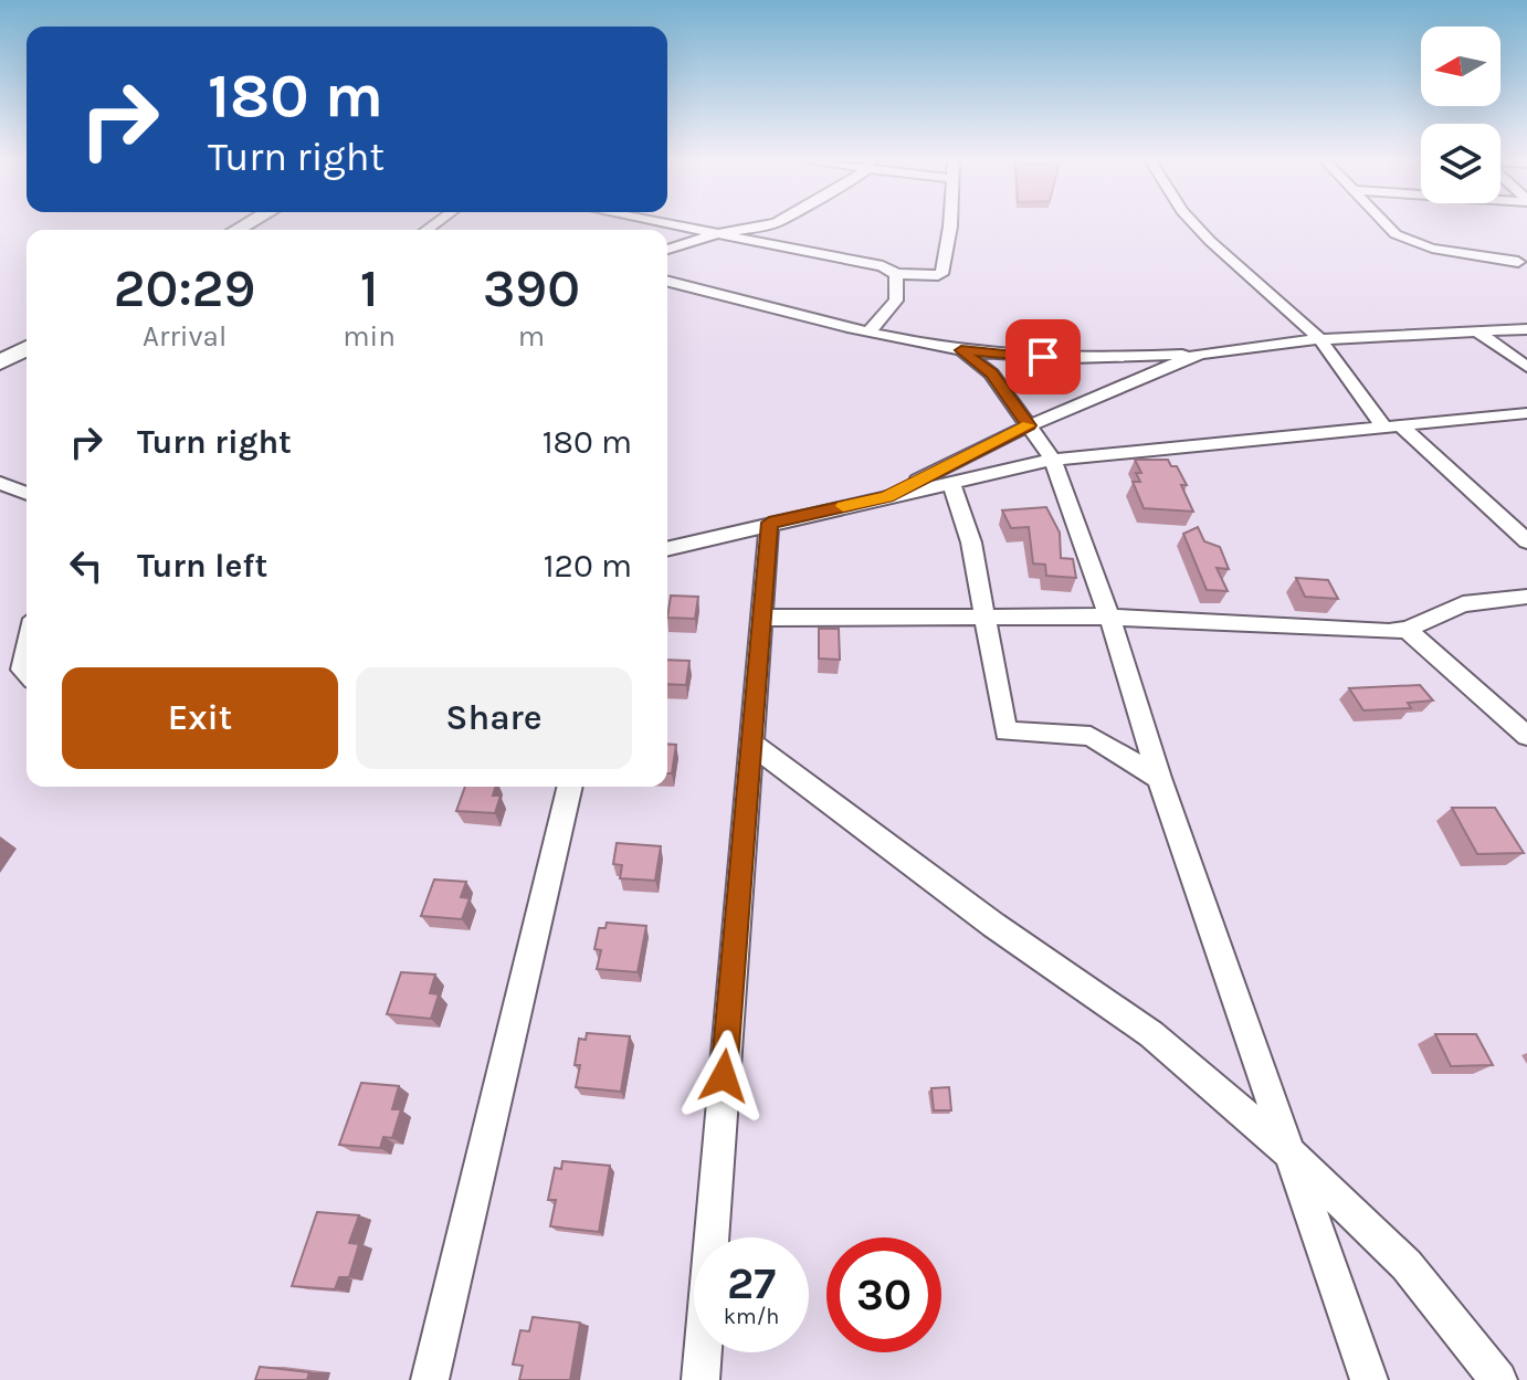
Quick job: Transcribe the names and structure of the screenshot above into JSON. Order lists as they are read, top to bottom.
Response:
{
  "north": "left",
  "page": {
    "turn": ["180 m", "Turn right"],
    "eta": [
      "20:29",
      "Arrival",
      "1",
      "min",
      "390",
      "m"
    ],
    "list": [
      {
        "name": "Turn right",
        "value": "180 m"
      },
      {
        "name": "Turn left",
        "value": "120 m"
      }
    ],
    "buttons": ["Exit", "Share"],
    "speed": "27 km/h",
    "limit": "30"
  }
}
